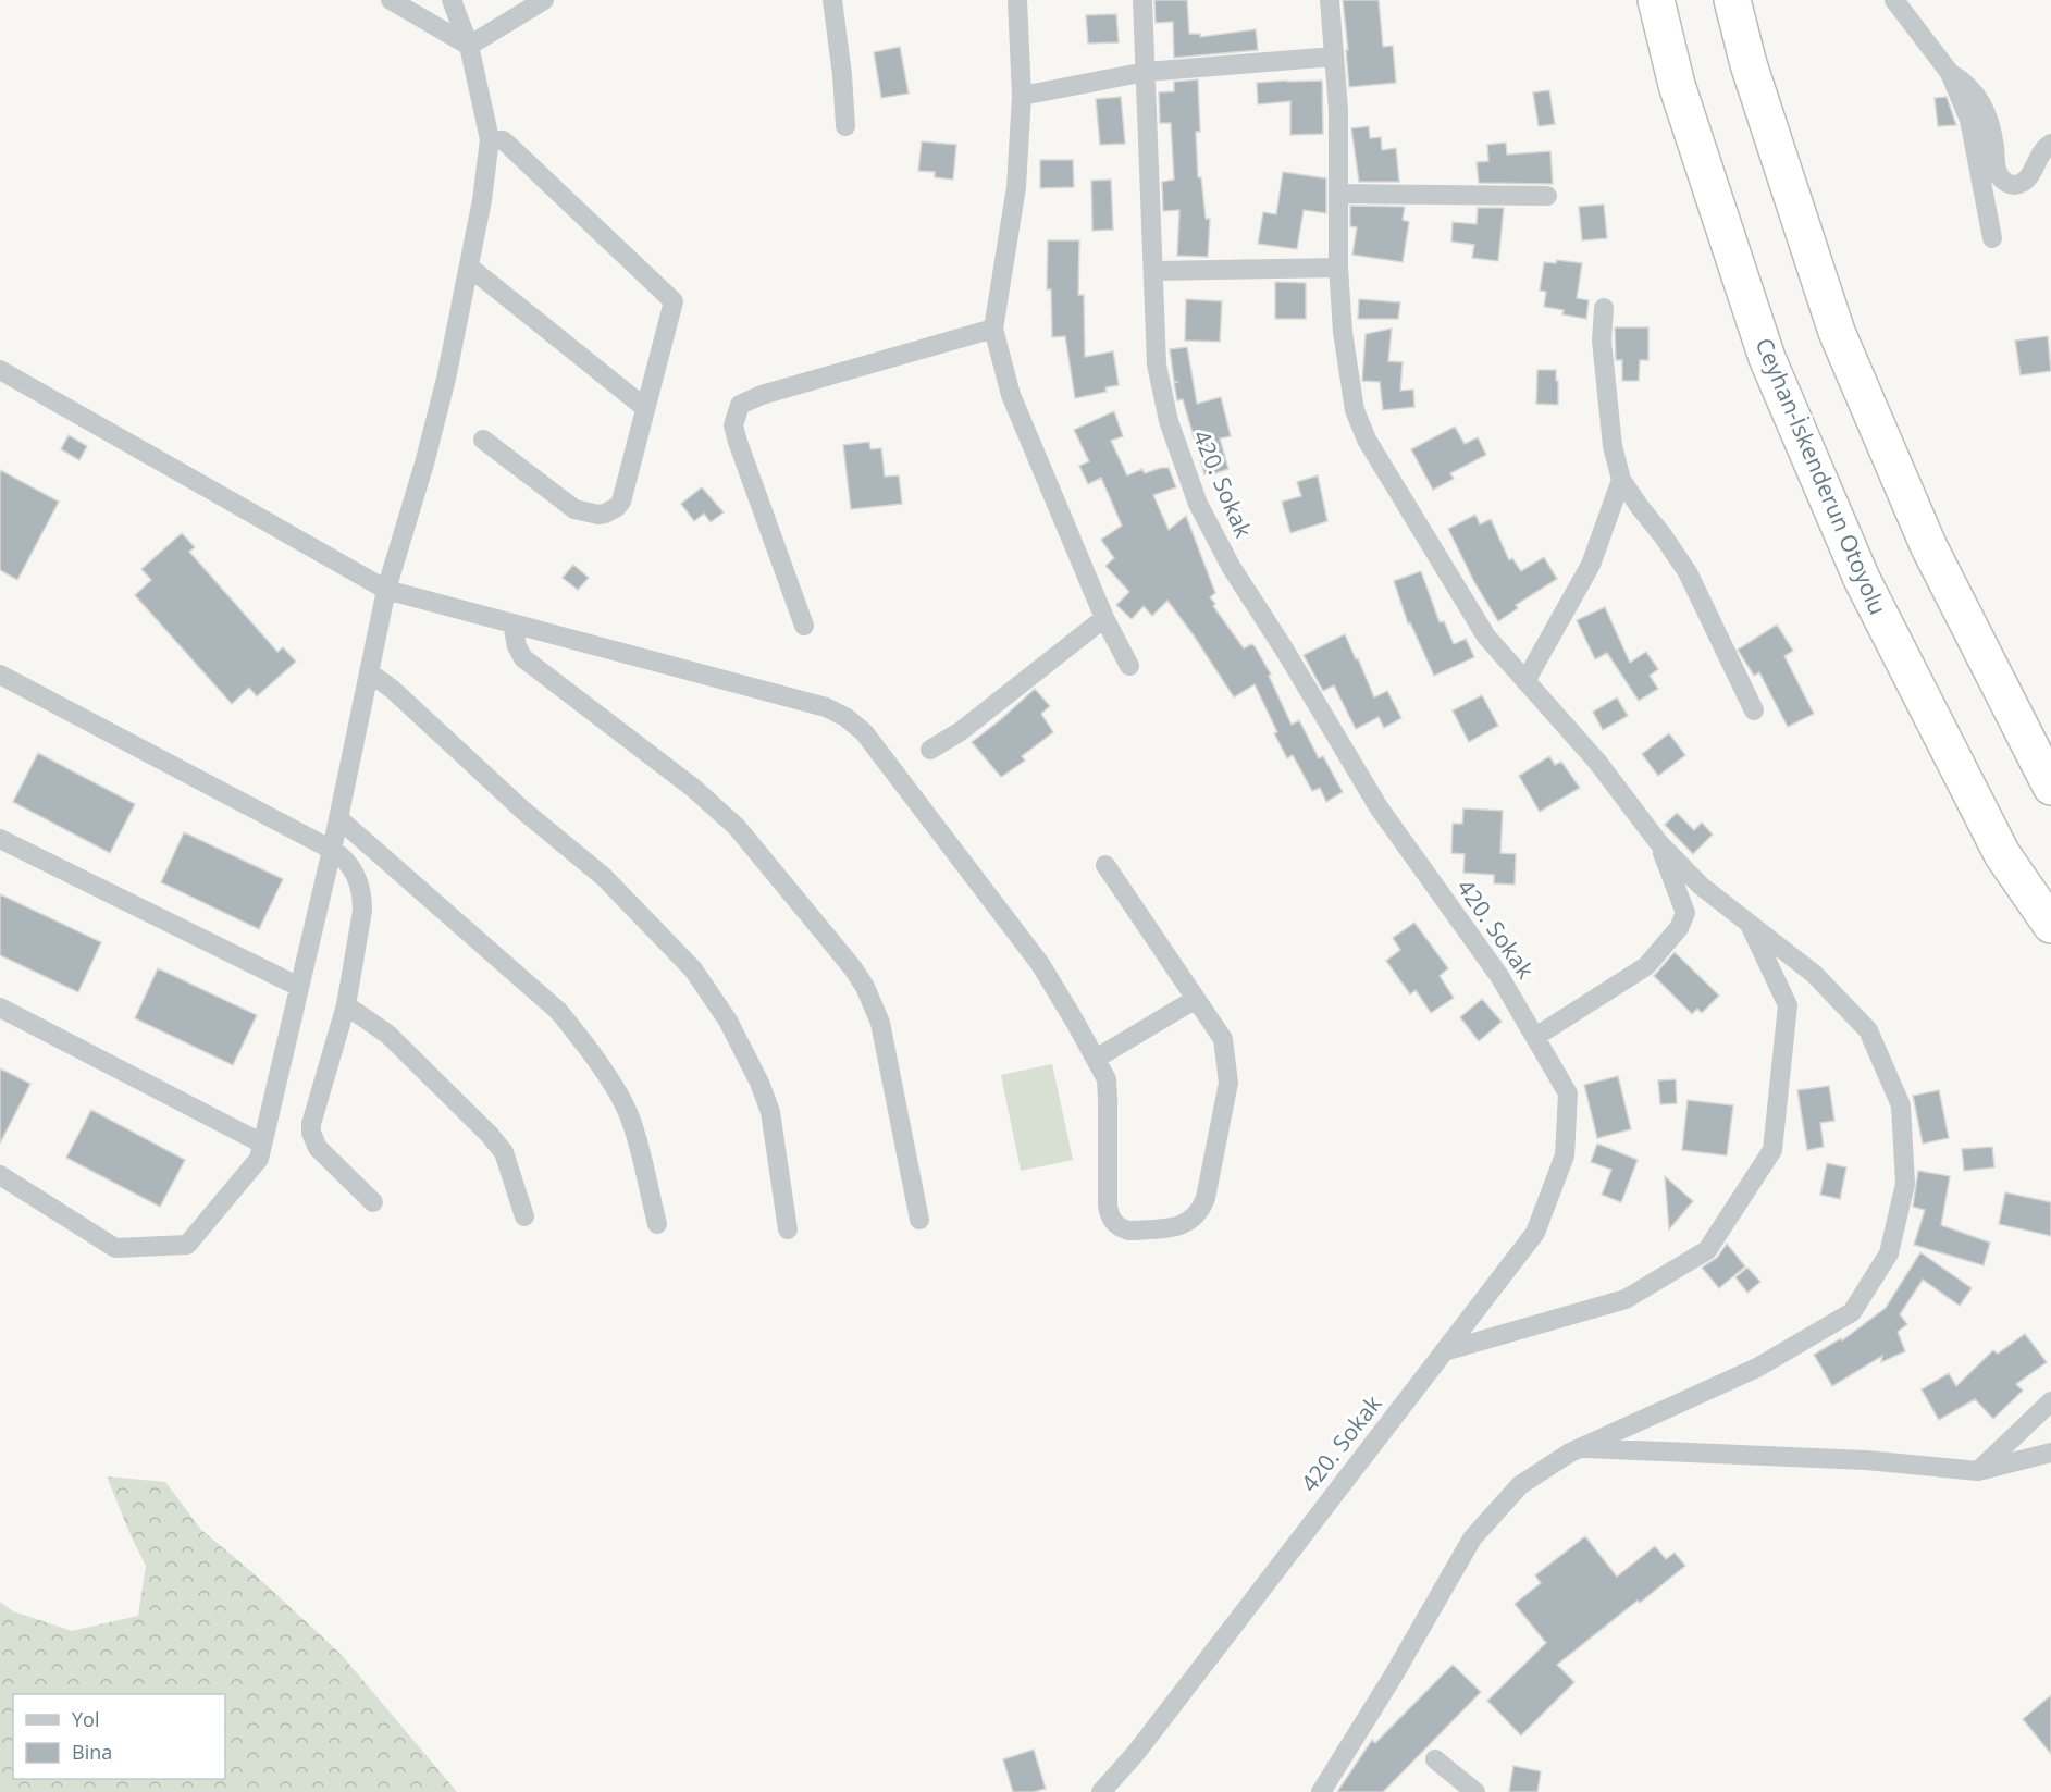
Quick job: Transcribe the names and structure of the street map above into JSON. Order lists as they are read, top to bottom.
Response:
{
  "streets": {
    "highway": ["Ceyhan-İskenderun Otoyolu"],
    "street": ["420. Sokak"]
  },
  "legend": ["Yol", "Bina"]
}
